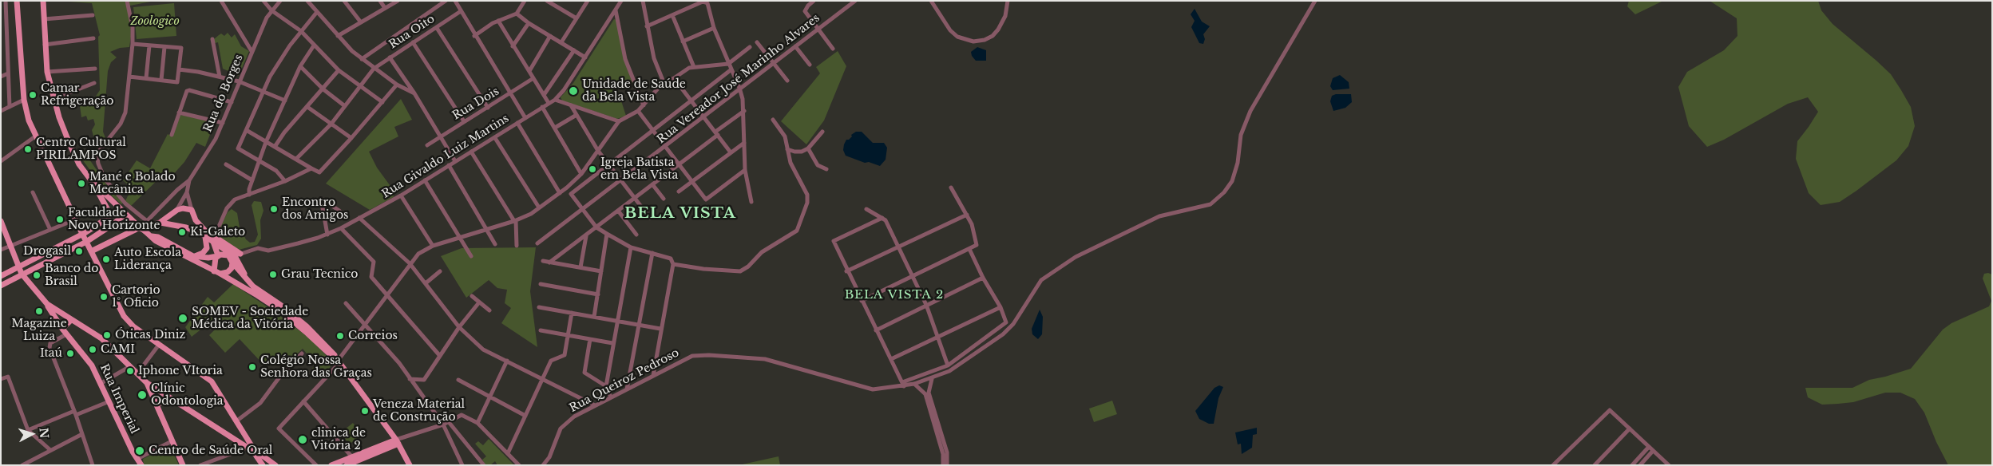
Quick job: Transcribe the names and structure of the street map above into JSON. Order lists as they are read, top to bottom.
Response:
{
  "streets": {
    "main road": ["Rua do Borges", "Rua Imperial"],
    "street": [
      "Rua Oito",
      "Rua Vereador José Marinho Alvares",
      "Rua Dois",
      "Rua Givaldo Luiz Martins",
      "Rua Queiroz Pedroso"
    ]
  },
  "crossings": [
    ["Rua do Borges", "Rua Givaldo Luiz Martins"]
  ],
  "districts": ["BELA VISTA", "BELA VISTA 2"],
  "parks": ["Zoologico"],
  "places": [
    "Unidade de Saúde da Bela Vista",
    "Camar Refrigeração",
    "Centro Cultural PIRILAMPOS",
    "Igreja Batista em Bela Vista",
    "Mané e Bolado Mecânica",
    "Encontro dos Amigos",
    "Faculdade Novo Horizonte",
    "Ki-Galeto",
    "Drogasil",
    "Auto Escola Liderança",
    "Grau Tecnico",
    "Banco do Brasil",
    "Cartorio 1° Oficio",
    "Magazine Luiza",
    "SOMEV - Sociedade Médica da Vitória",
    "Óticas Diniz",
    "Correios",
    "CAMI",
    "Itaú",
    "Colégio Nossa Senhora das Graças",
    "Iphone VItoria",
    "Clínic Odontologia",
    "Veneza Material de Construção",
    "clinica de Vitória 2",
    "Centro de Saúde Oral"
  ],
  "north": "right"
}
